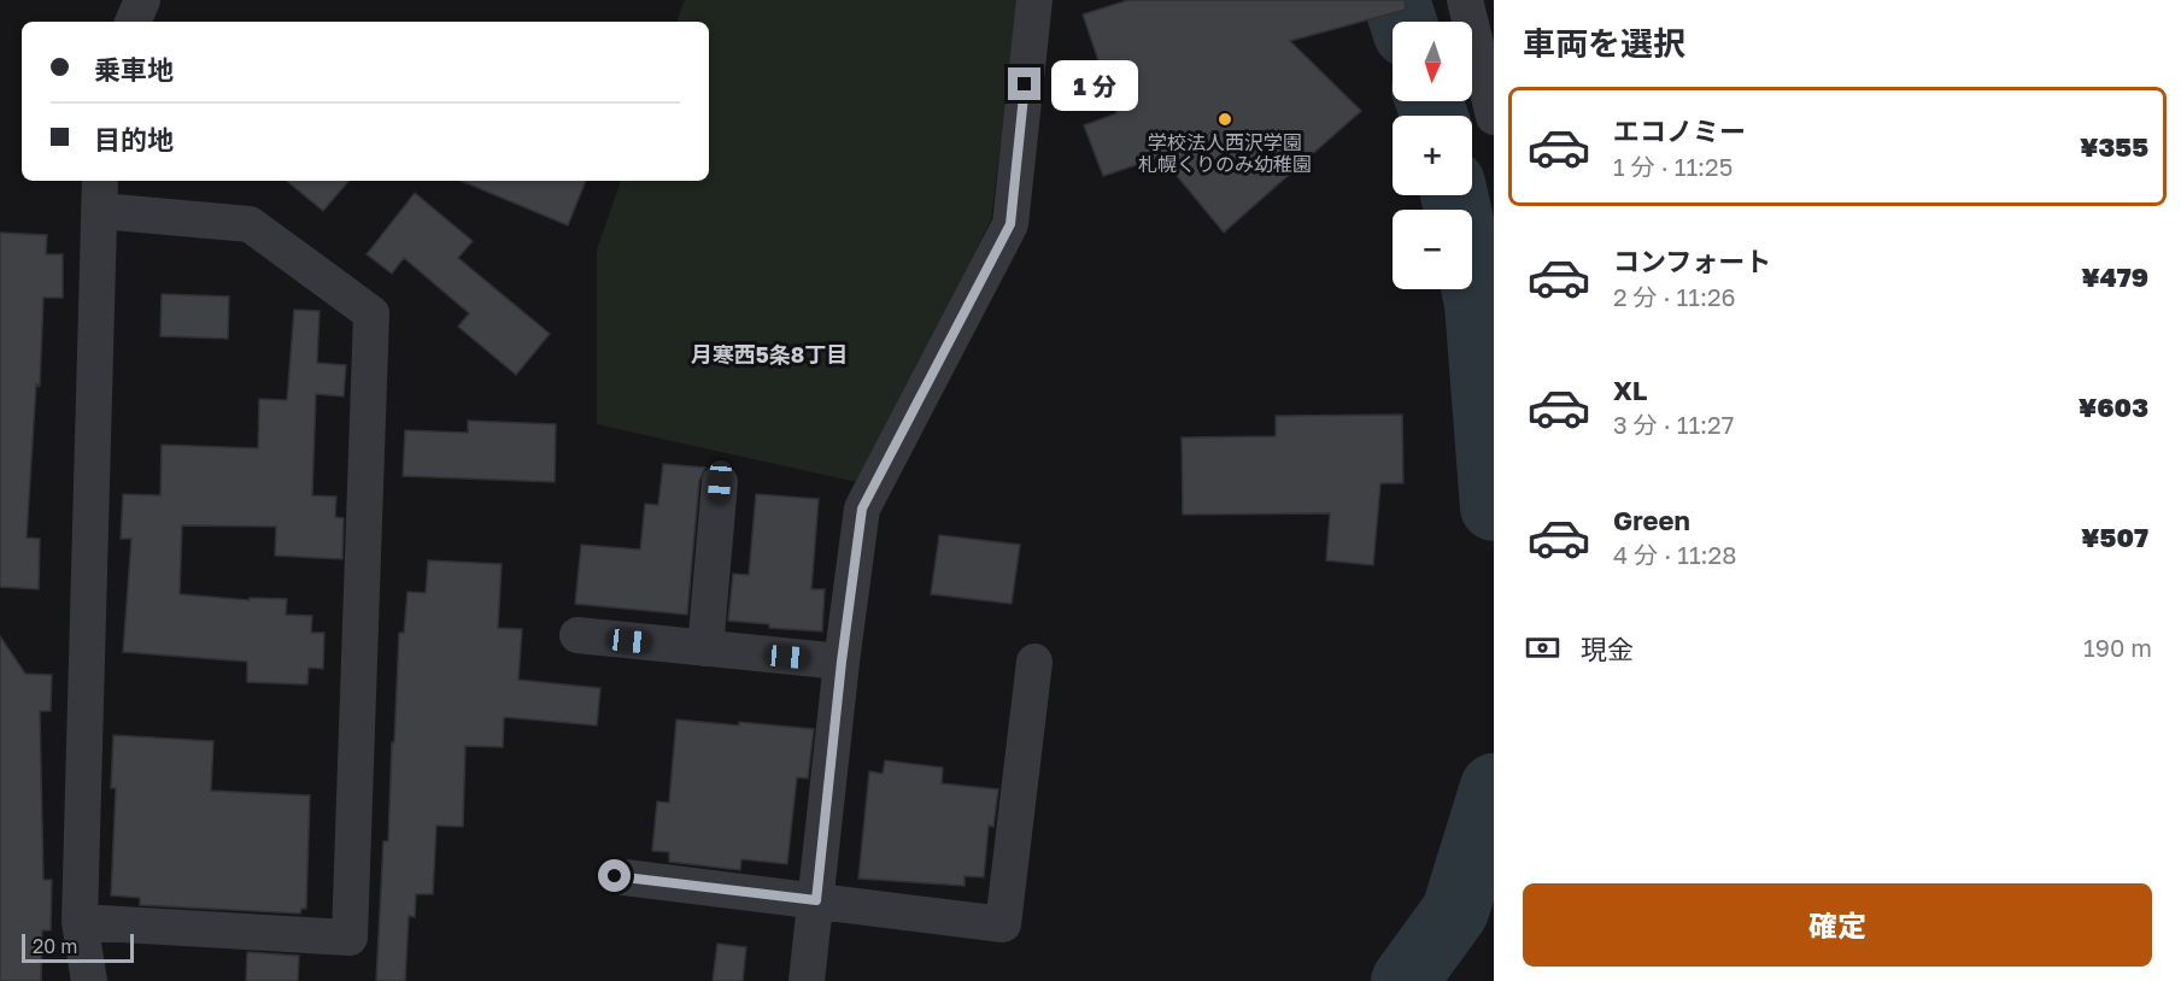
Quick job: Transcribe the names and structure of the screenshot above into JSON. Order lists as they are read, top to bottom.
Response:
{
  "districts": ["月寒西5条8丁目"],
  "places": ["学校法人西沢学園 札幌くりのみ幼稚園"],
  "scale_bar": "20 m",
  "north": "bottom",
  "page": {
    "heading": "車両を選択",
    "map_buttons": ["+", "−"],
    "banner": ["乗車地", "目的地"],
    "bubble": "1 分",
    "list": [
      {
        "name": "エコノミー",
        "note": "1 分 · 11:25",
        "value": "¥355"
      },
      {
        "name": "コンフォート",
        "note": "2 分 · 11:26",
        "value": "¥479"
      },
      {
        "name": "XL",
        "note": "3 分 · 11:27",
        "value": "¥603"
      },
      {
        "name": "Green",
        "note": "4 分 · 11:28",
        "value": "¥507"
      }
    ],
    "pay": ["現金", "190 m"],
    "buttons": "確定",
    "scale": "20 m"
  }
}
